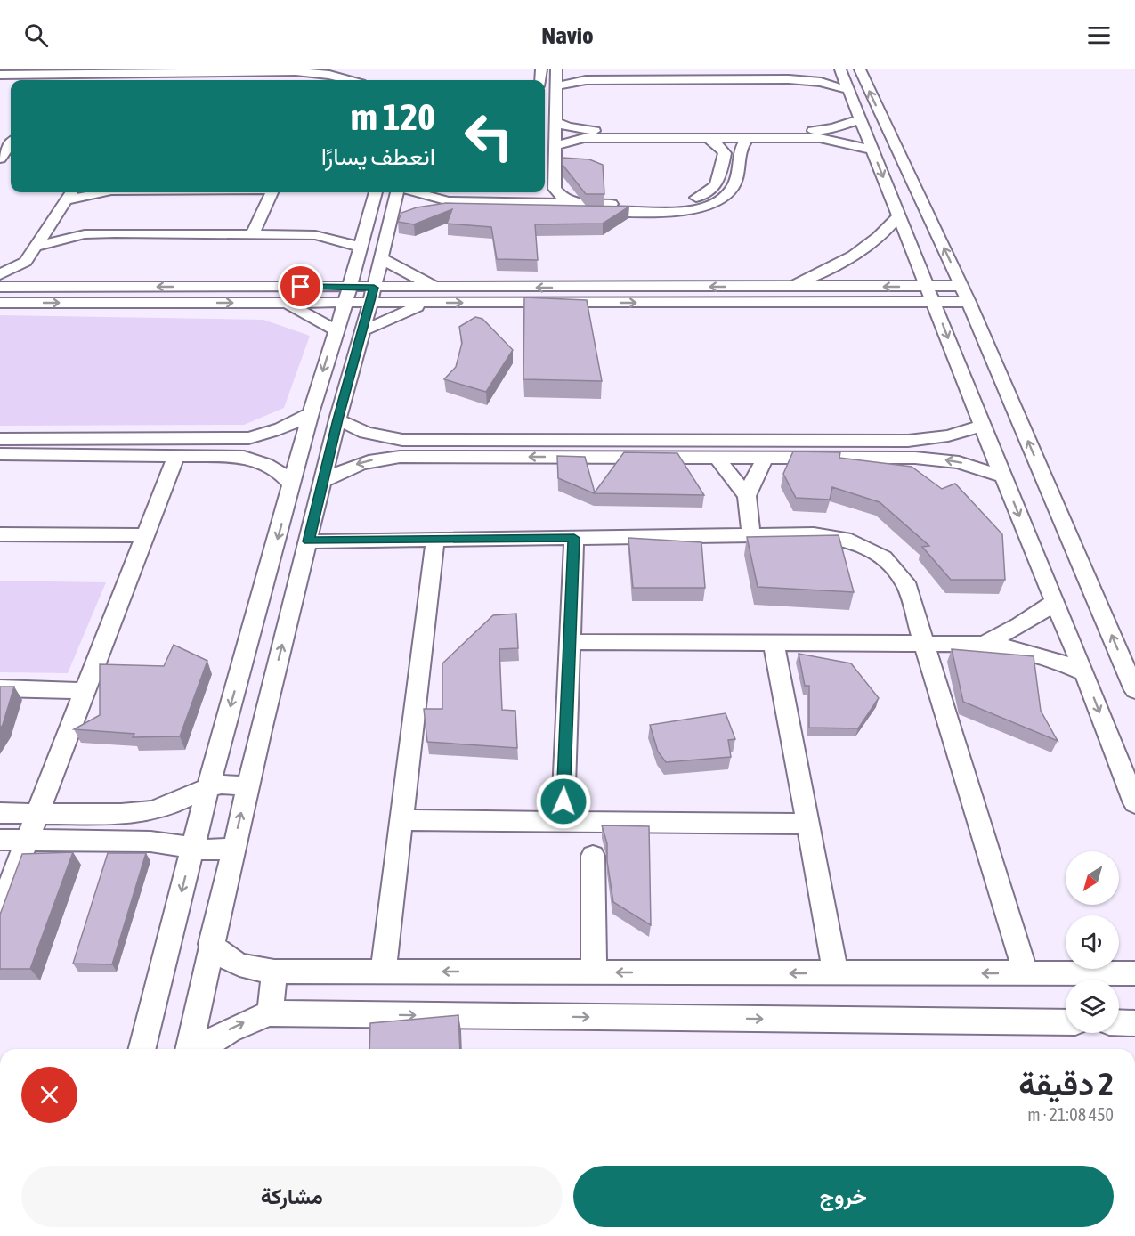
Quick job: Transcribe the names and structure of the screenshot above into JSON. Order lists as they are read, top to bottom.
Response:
{
  "north": "bottom left",
  "page": {
    "header": "Navio",
    "turn": ["120 m", "انعطف يسارًا"],
    "heading": ["2 دقيقة", "450 m · 21:08"],
    "buttons": ["خروج", "مشاركة"]
  }
}
